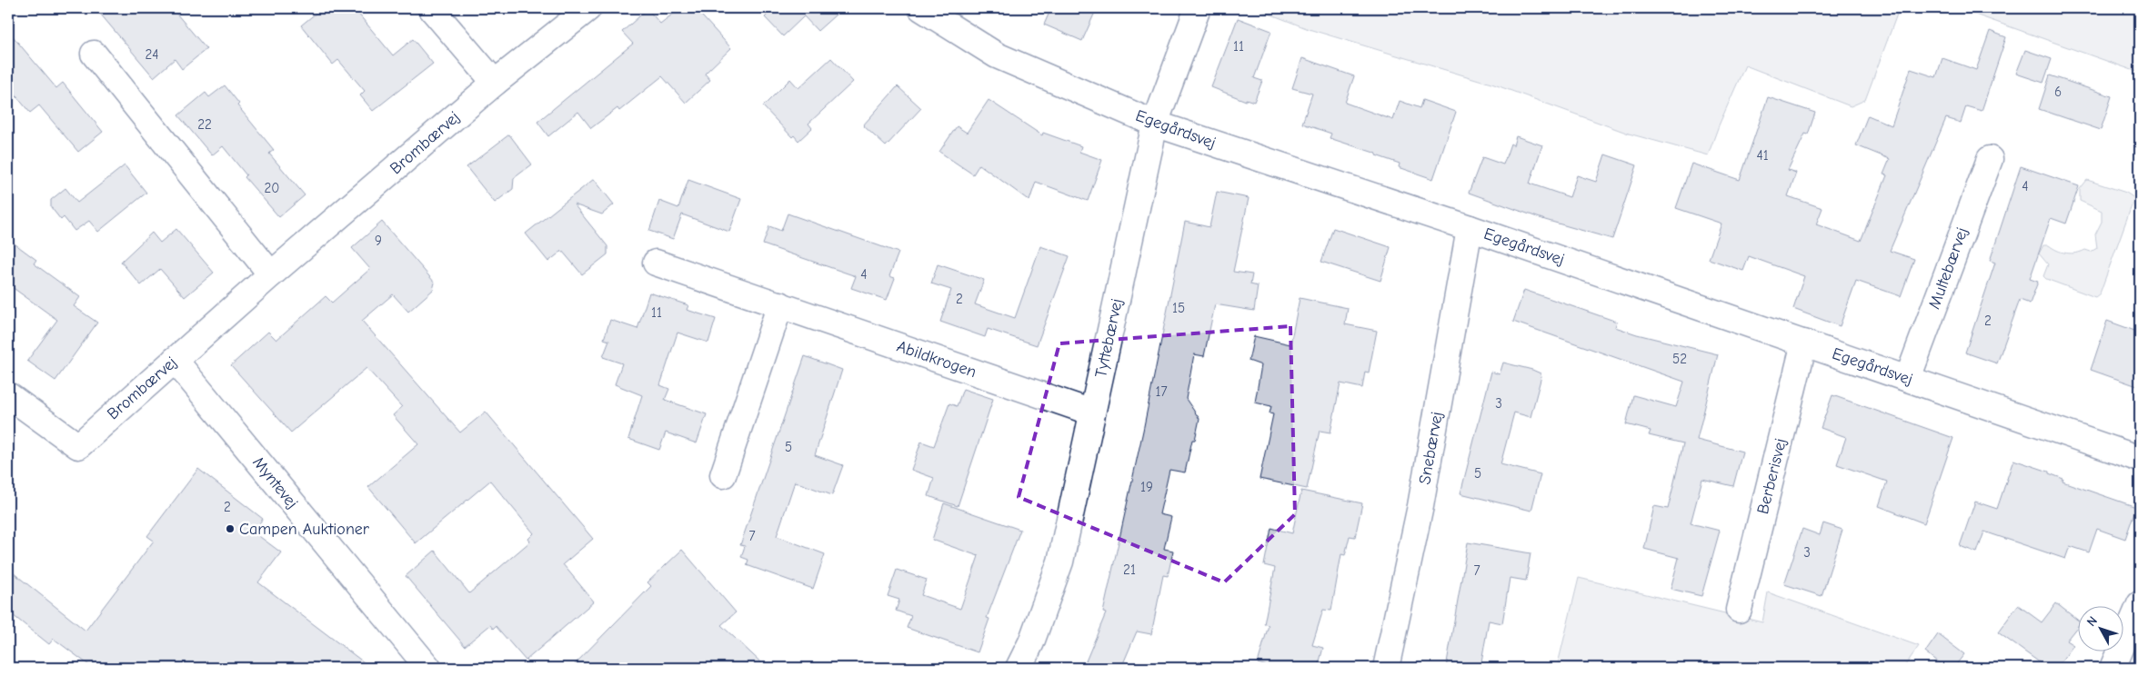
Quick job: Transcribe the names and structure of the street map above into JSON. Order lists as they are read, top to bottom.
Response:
{
  "streets": {
    "street": [
      "Egegårdsvej",
      "Brombærvej",
      "Multebærvej",
      "Tyttebærvej",
      "Abildkrogen",
      "Snebærvej",
      "Berberisvej",
      "Myntevej"
    ]
  },
  "crossings": [
    ["Egegårdsvej", "Multebærvej"],
    ["Egegårdsvej", "Tyttebærvej"],
    ["Egegårdsvej", "Snebærvej"],
    ["Egegårdsvej", "Berberisvej"],
    ["Brombærvej", "Myntevej"],
    ["Tyttebærvej", "Abildkrogen"]
  ],
  "places": ["Campen Auktioner"],
  "house_numbers": [
    "11",
    "24",
    "6",
    "22",
    "41",
    "4",
    "20",
    "9",
    "4",
    "2",
    "15",
    "11",
    "2",
    "52",
    "17",
    "3",
    "5",
    "5",
    "19",
    "2",
    "7",
    "3",
    "21",
    "7"
  ],
  "north": "top left"
}
